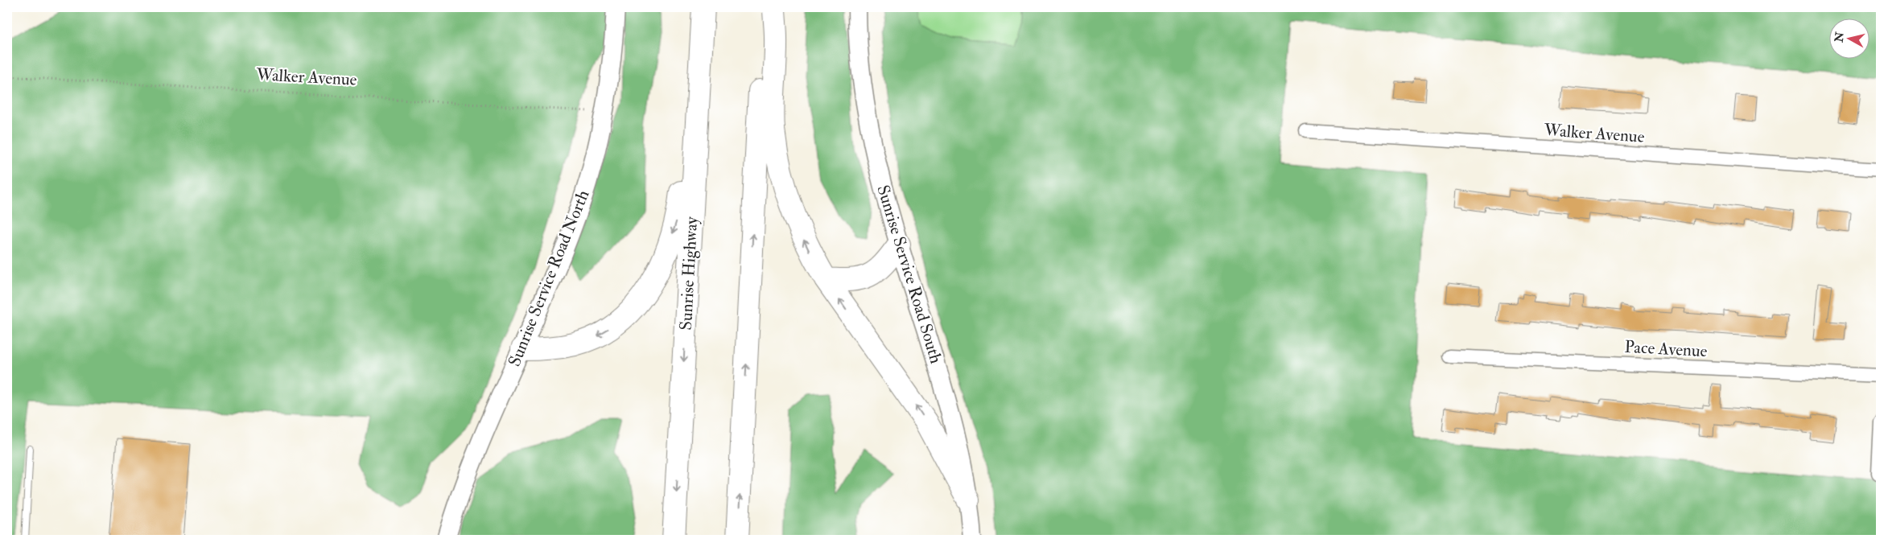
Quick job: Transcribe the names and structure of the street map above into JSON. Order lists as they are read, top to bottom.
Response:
{
  "streets": {
    "highway": ["Sunrise Highway"],
    "street": [
      "Walker Avenue",
      "Sunrise Service Road South",
      "Sunrise Service Road North",
      "Pace Avenue"
    ]
  },
  "crossings": [
    ["Walker Avenue", "Sunrise Service Road North"]
  ],
  "north": "left"
}
